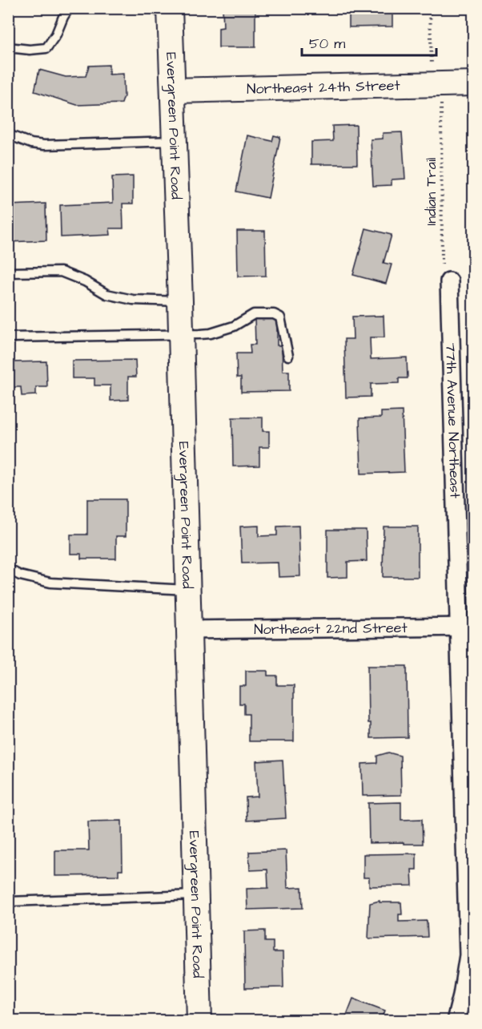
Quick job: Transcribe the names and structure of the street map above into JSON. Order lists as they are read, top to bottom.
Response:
{
  "streets": {
    "street": [
      "Northeast 24th Street",
      "Evergreen Point Road",
      "77th Avenue Northeast",
      "Northeast 22nd Street"
    ],
    "path": ["Indian Trail"]
  },
  "crossings": [
    ["Northeast 24th Street", "Evergreen Point Road"],
    ["Evergreen Point Road", "Northeast 22nd Street"],
    ["Indian Trail", "77th Avenue Northeast"],
    ["77th Avenue Northeast", "Northeast 22nd Street"]
  ],
  "scale_bar": "50 m"
}
